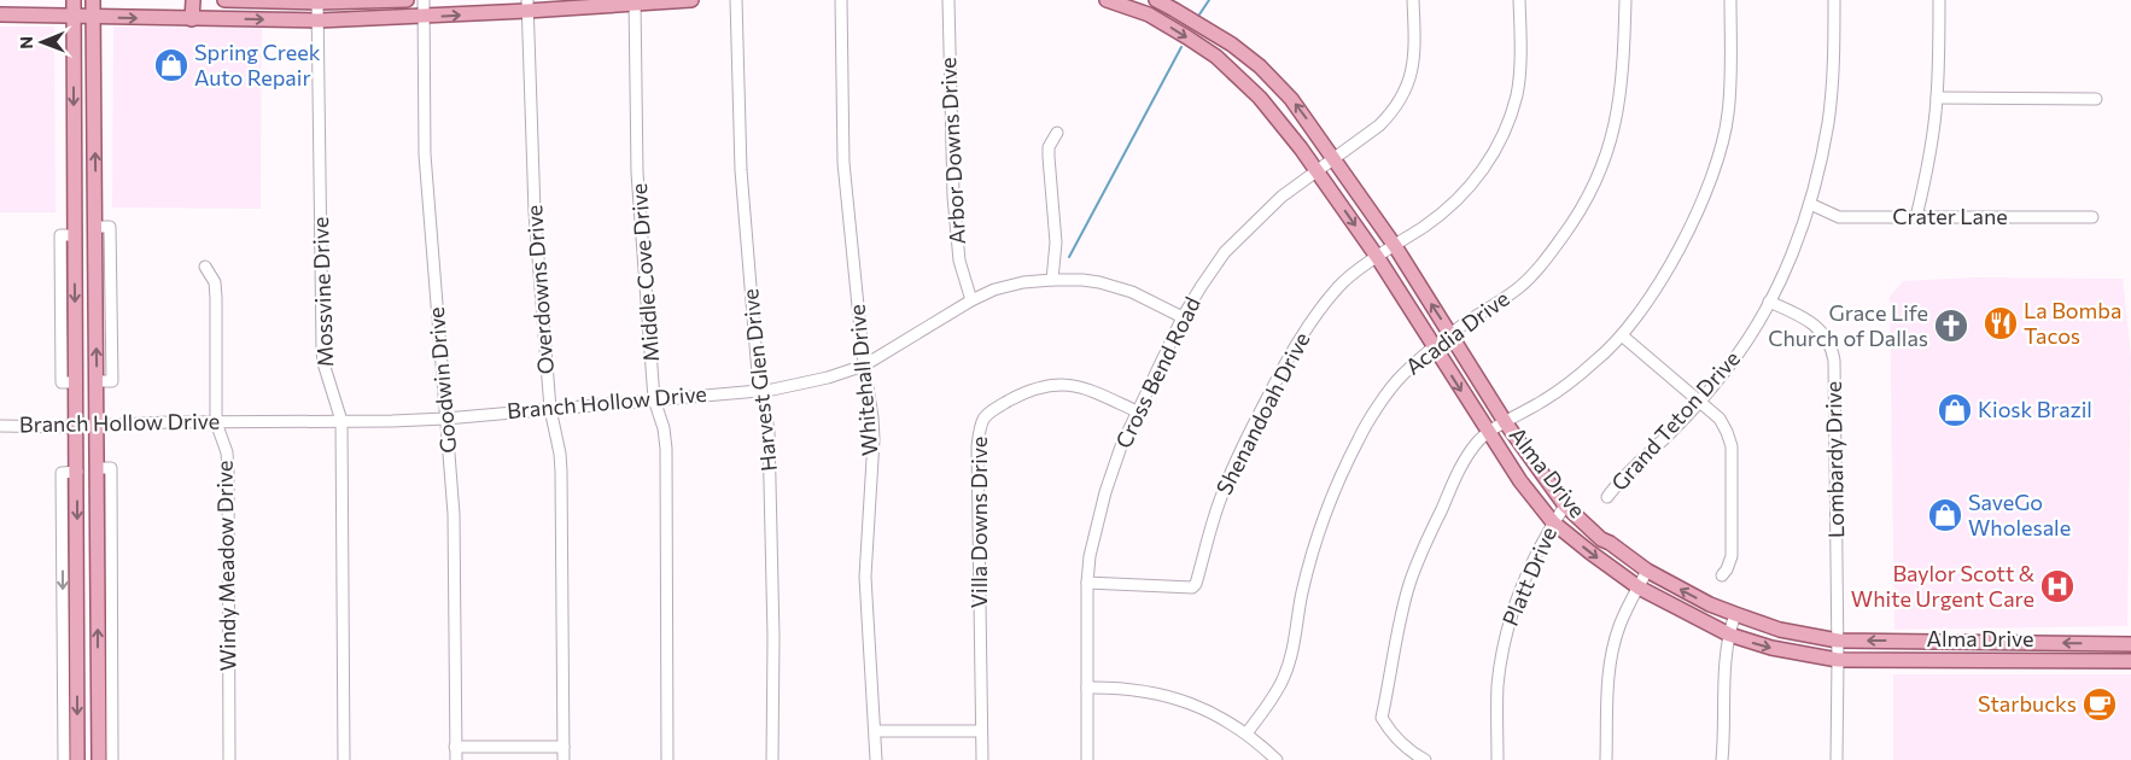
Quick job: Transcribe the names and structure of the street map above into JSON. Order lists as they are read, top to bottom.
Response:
{
  "streets": {
    "main road": ["Alma Drive"],
    "street": [
      "Arbor Downs Drive",
      "Crater Lane",
      "Middle Cove Drive",
      "Overdowns Drive",
      "Mossvine Drive",
      "Acadia Drive",
      "Cross Bend Road",
      "Goodwin Drive",
      "Harvest Glen Drive",
      "Whitehall Drive",
      "Branch Hollow Drive",
      "Shenandoah Drive",
      "Grand Teton Drive",
      "Lombardy Drive",
      "Villa Downs Drive",
      "Windy Meadow Drive",
      "Platt Drive"
    ]
  },
  "crossings": [
    ["Arbor Downs Drive", "Branch Hollow Drive"],
    ["Crater Lane", "Grand Teton Drive"],
    ["Middle Cove Drive", "Branch Hollow Drive"],
    ["Overdowns Drive", "Branch Hollow Drive"],
    ["Mossvine Drive", "Branch Hollow Drive"],
    ["Acadia Drive", "Alma Drive"],
    ["Cross Bend Road", "Branch Hollow Drive"],
    ["Cross Bend Road", "Shenandoah Drive"],
    ["Cross Bend Road", "Alma Drive"],
    ["Cross Bend Road", "Villa Downs Drive"],
    ["Goodwin Drive", "Branch Hollow Drive"],
    ["Harvest Glen Drive", "Branch Hollow Drive"],
    ["Whitehall Drive", "Branch Hollow Drive"],
    ["Branch Hollow Drive", "Windy Meadow Drive"],
    ["Shenandoah Drive", "Alma Drive"],
    ["Grand Teton Drive", "Lombardy Drive"],
    ["Lombardy Drive", "Alma Drive"],
    ["Alma Drive", "Platt Drive"]
  ],
  "places": {
    "shop": ["Spring Creek Auto Repair", "Kiosk Brazil", "SaveGo Wholesale"],
    "restaurant": ["La Bomba Tacos"],
    "church": ["Grace Life Church of Dallas"],
    "hospital": ["Baylor Scott & White Urgent Care"],
    "cafe": ["Starbucks"]
  },
  "north": "left"
}
